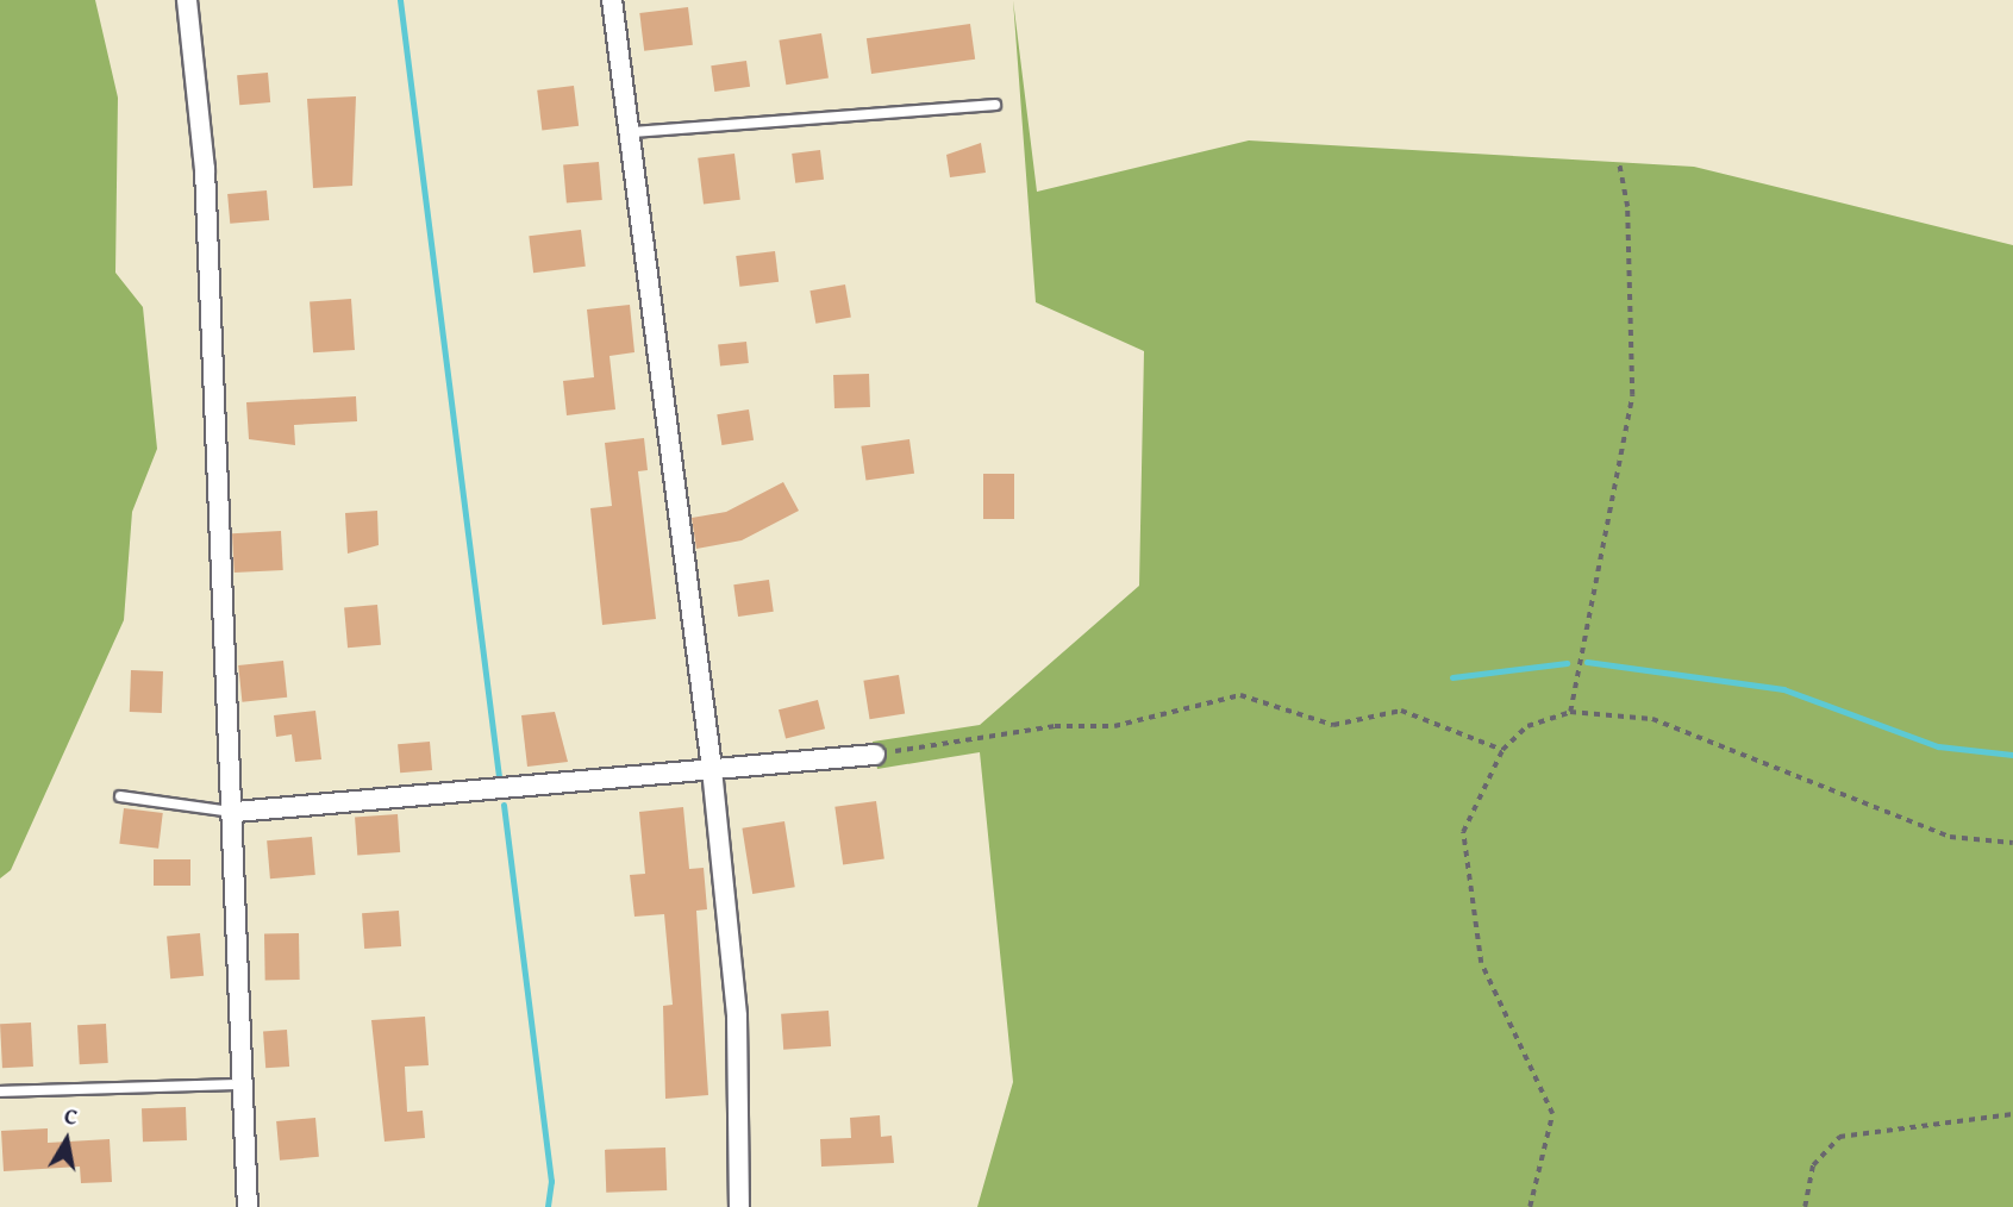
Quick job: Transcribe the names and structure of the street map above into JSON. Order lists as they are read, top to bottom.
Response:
{
  "north": "top"
}
